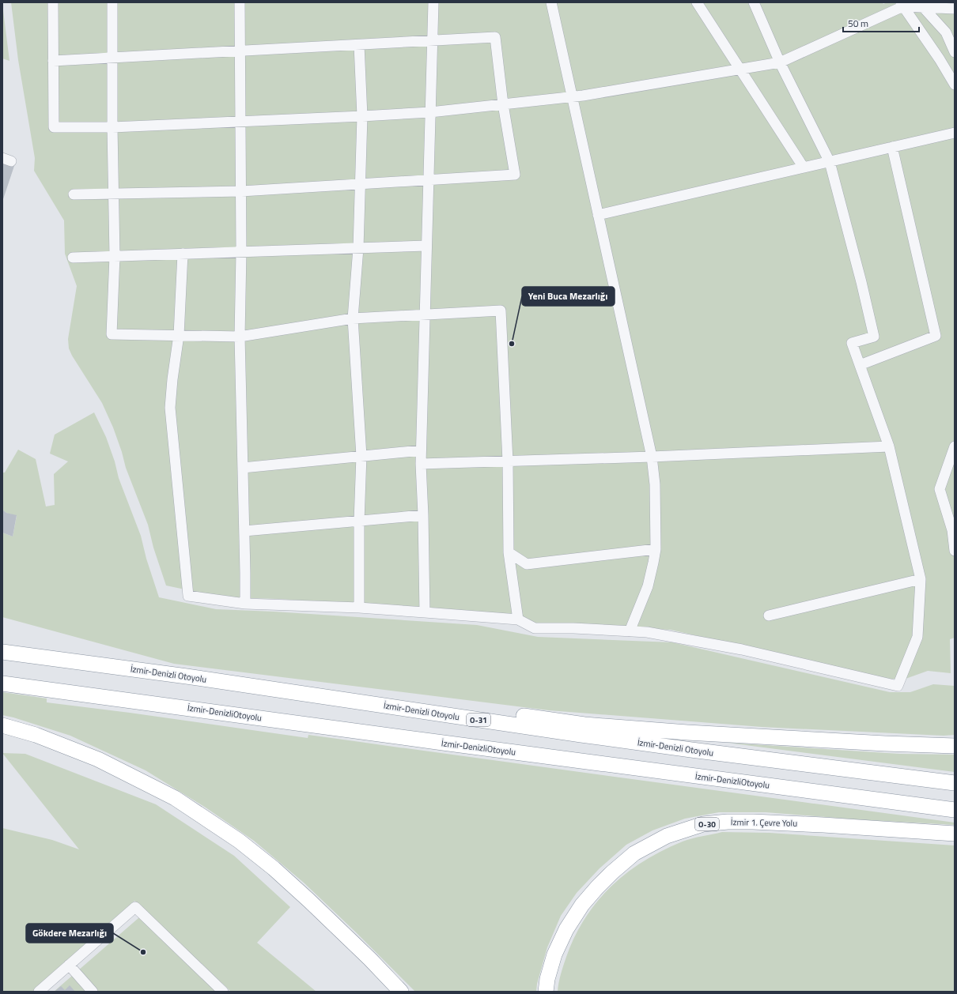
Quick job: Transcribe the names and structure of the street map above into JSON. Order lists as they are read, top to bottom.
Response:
{
  "streets": {
    "highway": [
      "İzmir-Denizli Otoyolu",
      "İzmir-DenizliOtoyolu",
      "O-31",
      "İzmir 1. Çevre Yolu",
      "O-30"
    ]
  },
  "places": ["Yeni Buca Mezarlığı", "Gökdere Mezarlığı"],
  "scale_bar": "50 m"
}
